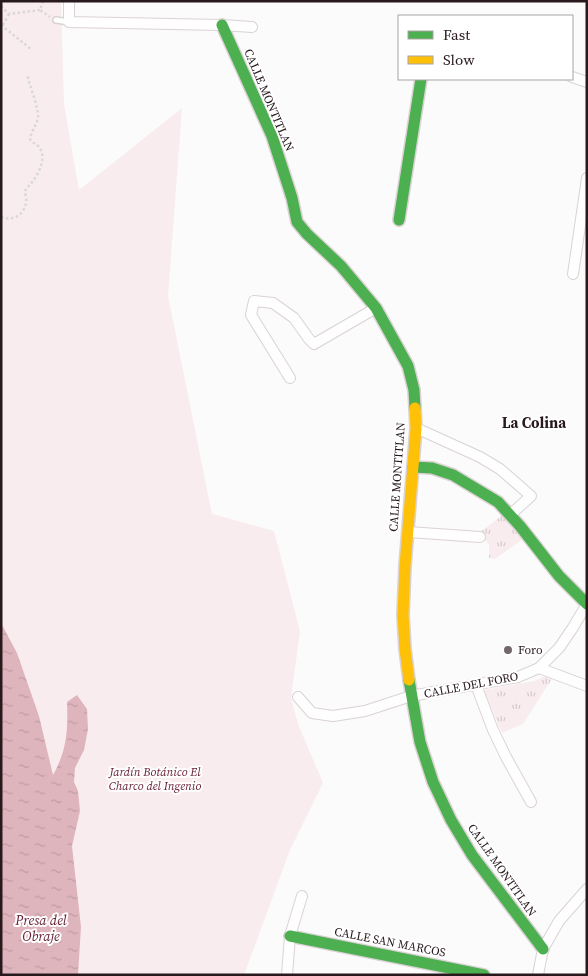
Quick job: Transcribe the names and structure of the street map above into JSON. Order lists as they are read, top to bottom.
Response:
{
  "streets": {
    "street": ["CALLE MONTITLAN", "CALLE DEL FORO", "CALLE SAN MARCOS"]
  },
  "crossings": [
    ["CALLE MONTITLAN", "CALLE DEL FORO"]
  ],
  "districts": ["La Colina"],
  "water": ["Presa del Obraje"],
  "parks": ["Jardín Botánico El Charco del Ingenio"],
  "places": ["Foro"],
  "legend": ["Fast", "Slow"]
}
